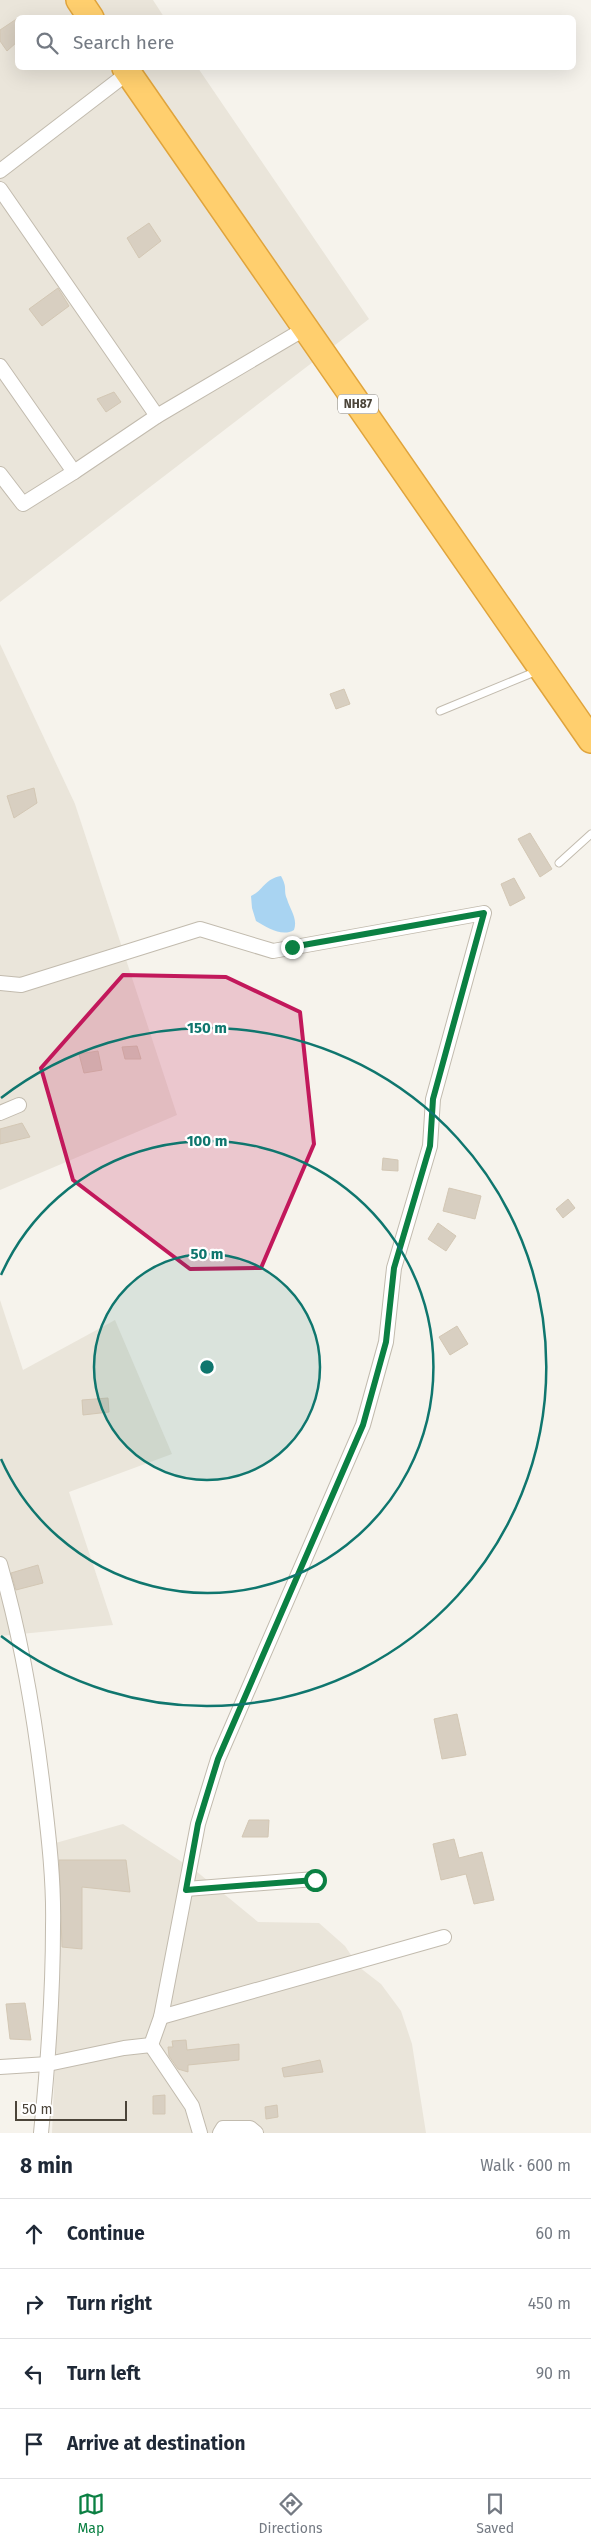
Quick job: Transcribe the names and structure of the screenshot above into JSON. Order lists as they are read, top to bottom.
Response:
{
  "streets": {
    "highway": ["NH87"]
  },
  "scale_bar": "50 m",
  "page": {
    "search": "Search here",
    "scale": "50 m",
    "heading": ["8 min", "Walk · 600 m"],
    "list": [
      ["Continue", "60 m"],
      ["Turn right", "450 m"],
      ["Turn left", "90 m"],
      "Arrive at destination"
    ],
    "nav": ["Map", "Directions", "Saved"]
  },
  "rings": ["150 m", "100 m", "50 m"]
}
